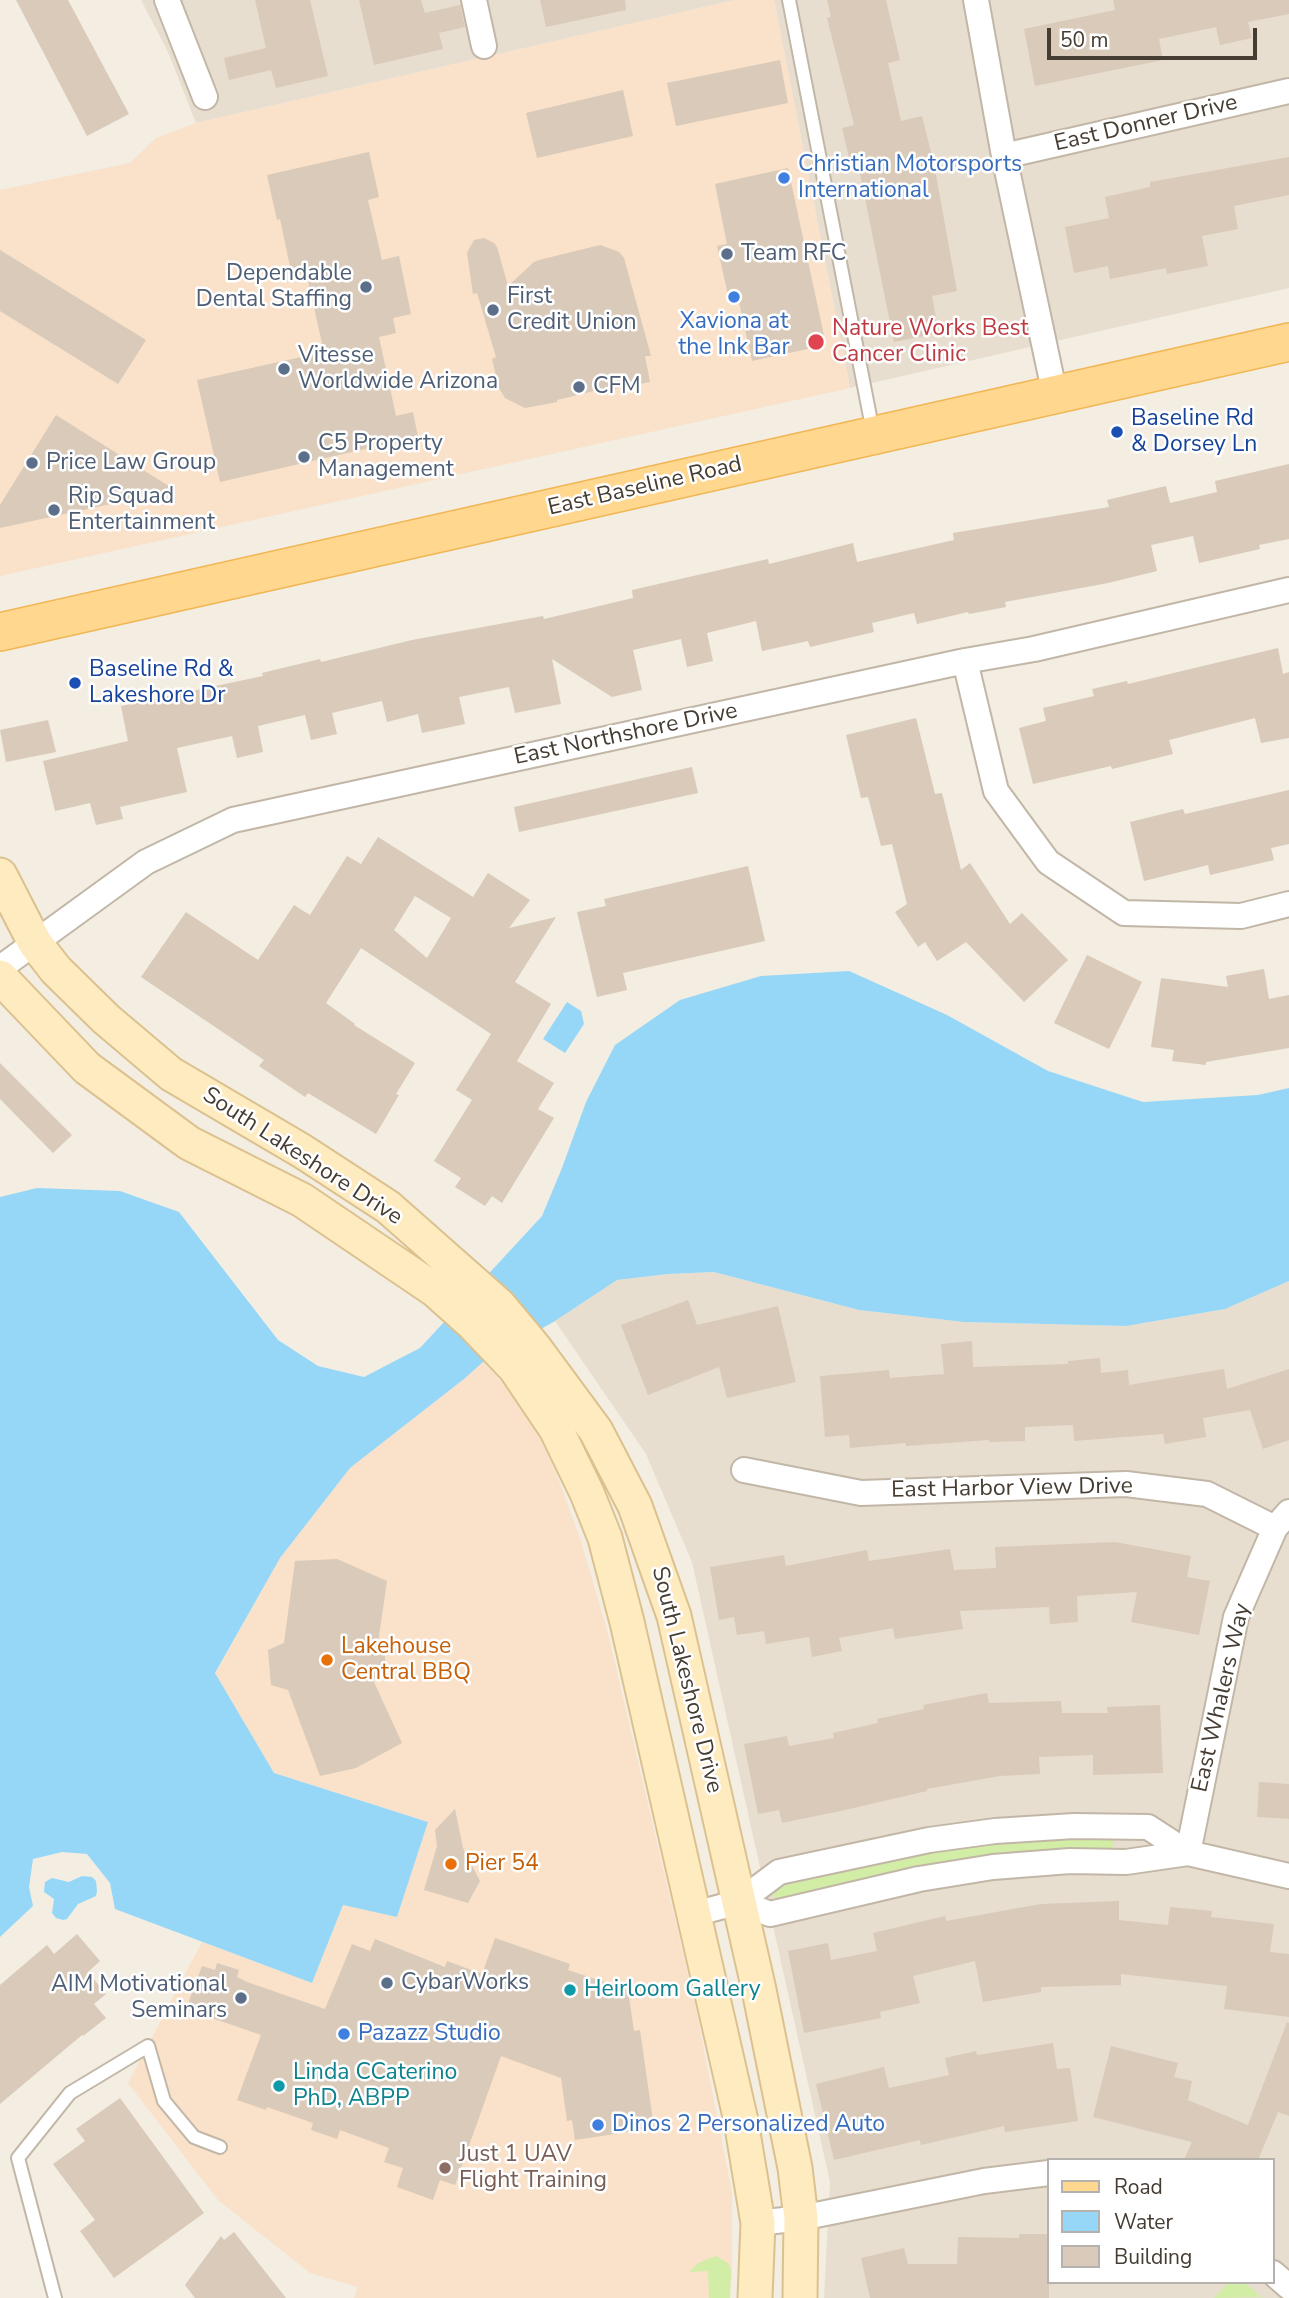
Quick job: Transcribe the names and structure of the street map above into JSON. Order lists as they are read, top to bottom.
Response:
{
  "streets": {
    "main road": ["East Baseline Road"],
    "street": [
      "East Donner Drive",
      "East Northshore Drive",
      "South Lakeshore Drive",
      "East Harbor View Drive",
      "East Whalers Way"
    ]
  },
  "crossings": [
    ["East Northshore Drive", "South Lakeshore Drive"],
    ["East Harbor View Drive", "East Whalers Way"]
  ],
  "places": [
    "Christian Motorsports International",
    "Team RFC",
    "Dependable Dental Staffing",
    "Xaviona at the Ink Bar",
    "First Credit Union",
    "Nature Works Best Cancer Clinic",
    "Vitesse Worldwide Arizona",
    "CFM",
    "Baseline Rd & Dorsey Ln",
    "C5 Property Management",
    "Price Law Group",
    "Rip Squad Entertainment",
    "Baseline Rd & Lakeshore Dr",
    "Lakehouse Central BBQ",
    "Pier 54",
    "CybarWorks",
    "Heirloom Gallery",
    "AIM Motivational Seminars",
    "Pazazz Studio",
    "Linda CCaterino PhD, ABPP",
    "Dinos 2 Personalized Auto",
    "Just 1 UAV Flight Training"
  ],
  "legend": ["Road", "Water", "Building"],
  "scale_bar": "50 m"
}
